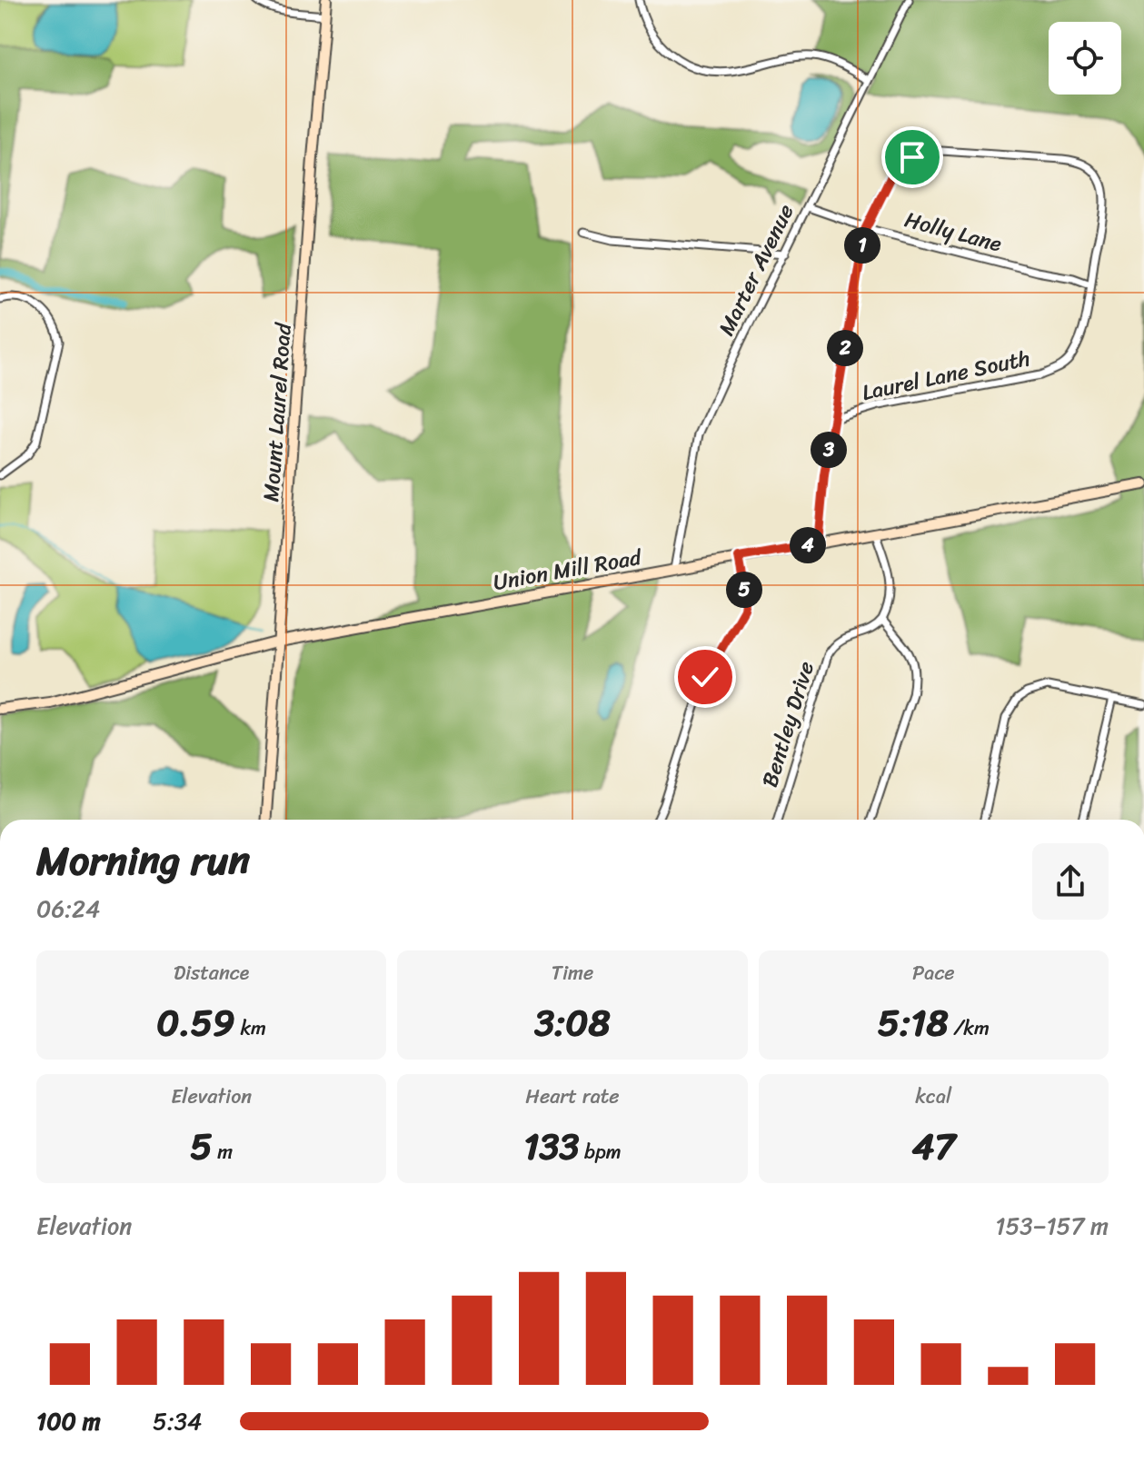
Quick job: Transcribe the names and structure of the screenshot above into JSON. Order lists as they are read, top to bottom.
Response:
{
  "streets": {
    "street": [
      "Holly Lane",
      "Marter Avenue",
      "Laurel Lane South",
      "Mount Laurel Road",
      "Union Mill Road",
      "Bentley Drive"
    ]
  },
  "crossings": [
    ["Holly Lane", "Marter Avenue"],
    ["Holly Lane", "Laurel Lane South"],
    ["Marter Avenue", "Union Mill Road"],
    ["Laurel Lane South", "Union Mill Road"],
    ["Mount Laurel Road", "Union Mill Road"]
  ],
  "page": {
    "pins": [
      "1",
      "2",
      "3",
      "4",
      "5"
    ],
    "heading": ["Morning run", "06:24"],
    "stats": [
      ["Distance", "0.59 km"],
      ["Time", "3:08"],
      ["Pace", "5:18 /km"],
      ["Elevation", "5 m"],
      ["Heart rate", "133 bpm"],
      ["kcal", "47"]
    ],
    "chart": ["Elevation", "153–157 m"],
    "list": [
      {
        "name": "100 m",
        "note": "5:34"
      }
    ]
  }
}
